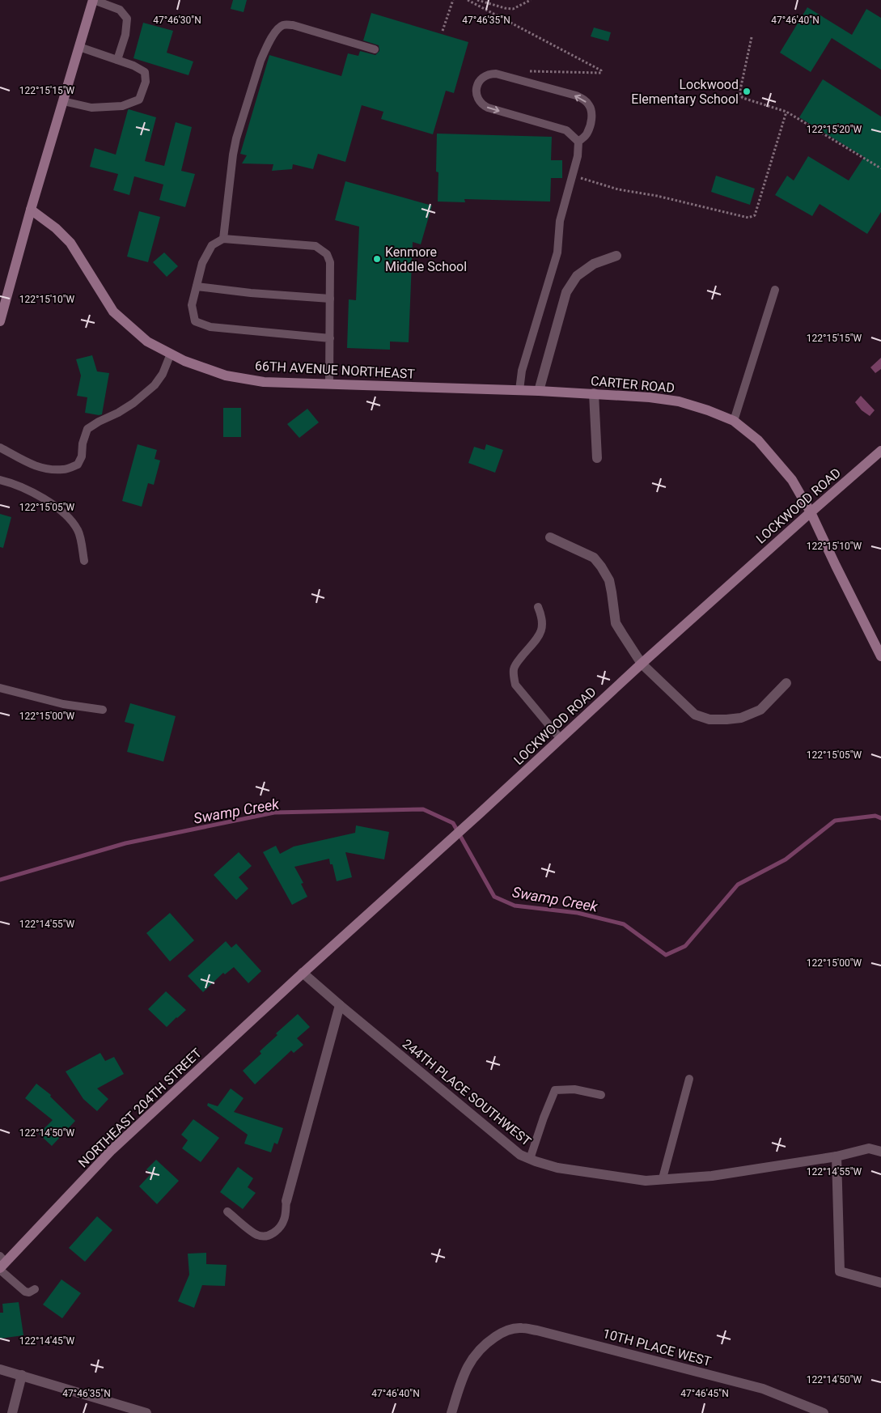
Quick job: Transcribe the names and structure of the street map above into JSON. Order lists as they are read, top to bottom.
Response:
{
  "streets": {
    "street": [
      "66TH AVENUE NORTHEAST",
      "CARTER ROAD",
      "LOCKWOOD ROAD",
      "244TH PLACE SOUTHWEST",
      "NORTHEAST 204TH STREET",
      "10TH PLACE WEST"
    ]
  },
  "crossings": [
    ["66TH AVENUE NORTHEAST", "CARTER ROAD"],
    ["CARTER ROAD", "LOCKWOOD ROAD"],
    ["LOCKWOOD ROAD", "244TH PLACE SOUTHWEST"],
    ["LOCKWOOD ROAD", "NORTHEAST 204TH STREET"],
    ["244TH PLACE SOUTHWEST", "NORTHEAST 204TH STREET"]
  ],
  "water": ["Swamp Creek"],
  "places": ["Lockwood Elementary School", "Kenmore Middle School"],
  "coordinates": [
    "47°46'30\"N",
    "47°46'35\"N",
    "47°46'40\"N",
    "122°15'15\"W",
    "122°15'20\"W",
    "122°15'10\"W",
    "122°15'05\"W",
    "122°15'00\"W",
    "122°14'55\"W",
    "122°14'50\"W",
    "122°14'45\"W",
    "47°46'45\"N"
  ]
}
